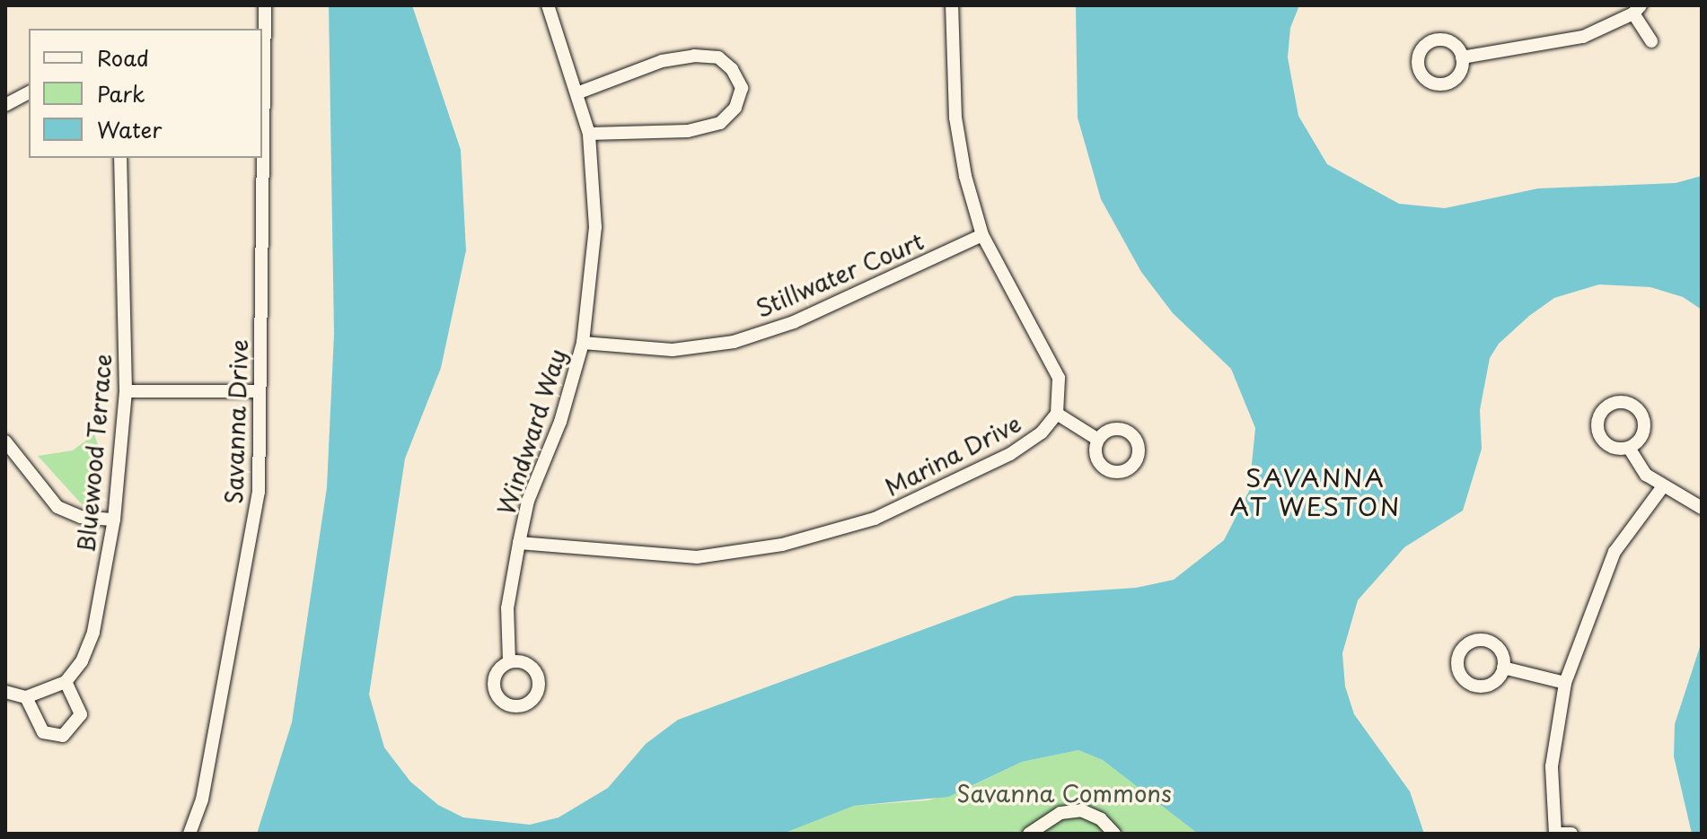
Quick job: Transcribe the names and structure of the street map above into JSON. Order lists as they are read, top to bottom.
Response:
{
  "streets": {
    "street": [
      "Stillwater Court",
      "Savanna Drive",
      "Windward Way",
      "Bluewood Terrace",
      "Marina Drive"
    ]
  },
  "crossings": [
    ["Stillwater Court", "Windward Way"],
    ["Windward Way", "Marina Drive"]
  ],
  "districts": ["SAVANNA AT WESTON"],
  "parks": ["Savanna Commons"],
  "legend": ["Road", "Park", "Water"]
}
